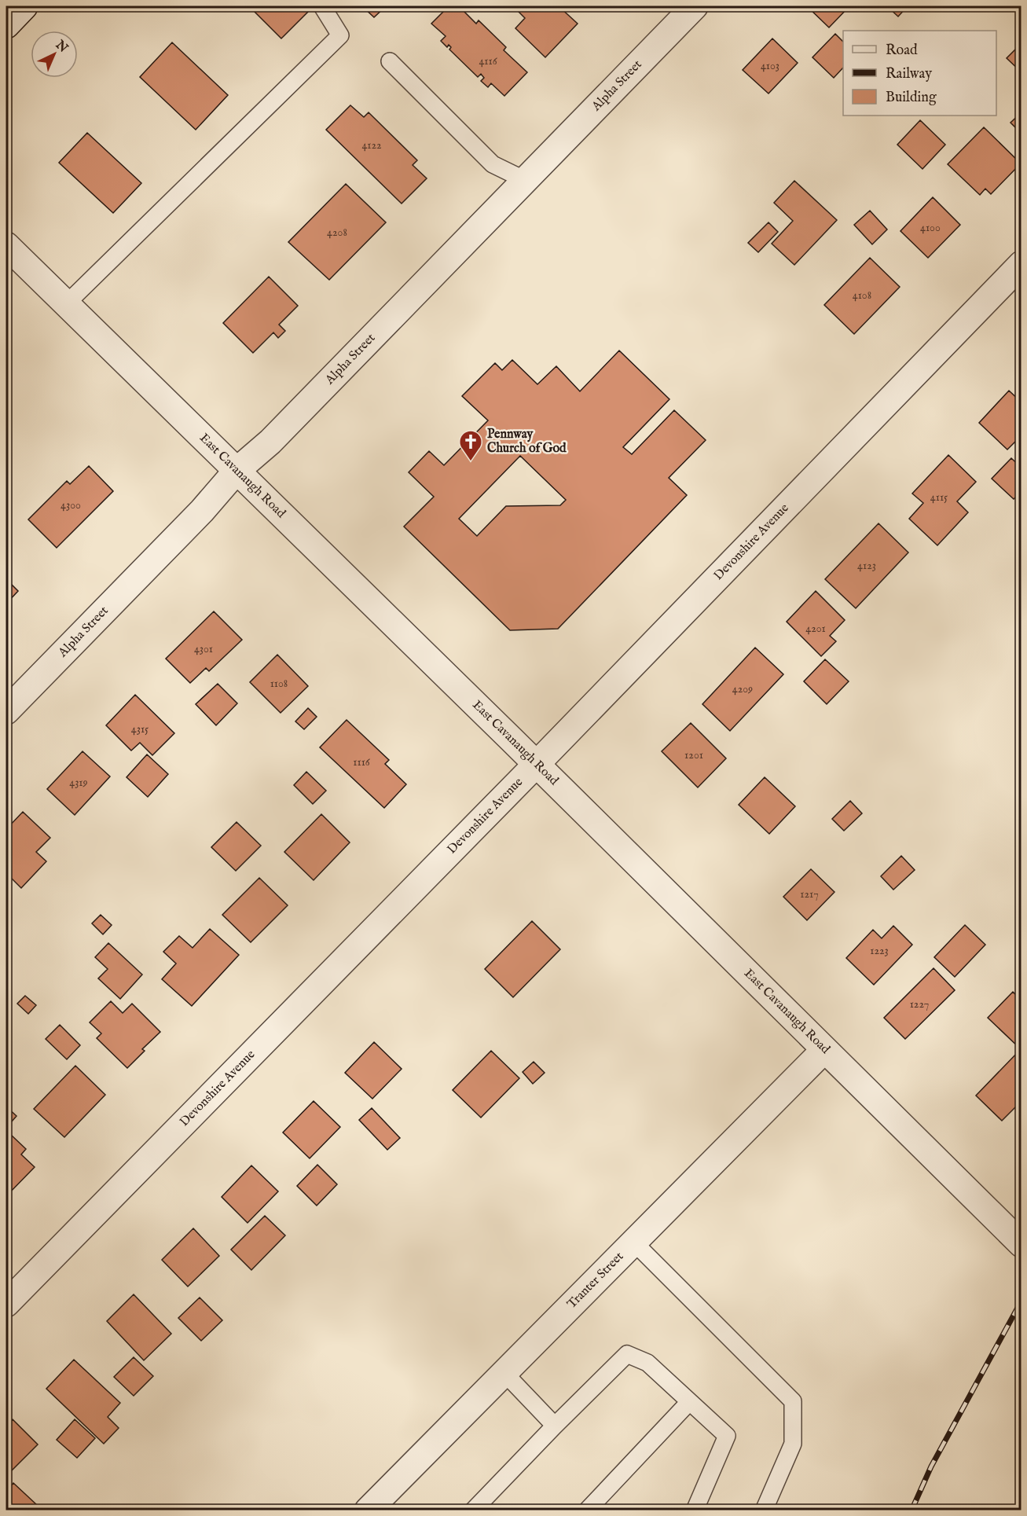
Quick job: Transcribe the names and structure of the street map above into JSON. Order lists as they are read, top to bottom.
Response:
{
  "streets": {
    "street": [
      "Alpha Street",
      "East Cavanaugh Road",
      "Devonshire Avenue",
      "Tranter Street"
    ]
  },
  "crossings": [
    ["Alpha Street", "East Cavanaugh Road"],
    ["East Cavanaugh Road", "Devonshire Avenue"],
    ["East Cavanaugh Road", "Tranter Street"]
  ],
  "places": {
    "church": ["Pennway Church of God"]
  },
  "house_numbers": [
    "4116",
    "4103",
    "4122",
    "4100",
    "4208",
    "4108",
    "4115",
    "4300",
    "4123",
    "4201",
    "4301",
    "1108",
    "4209",
    "4315",
    "1201",
    "1116",
    "4319",
    "1217",
    "1223",
    "1227"
  ],
  "legend": ["Road", "Railway", "Building"],
  "north": "top right"
}
